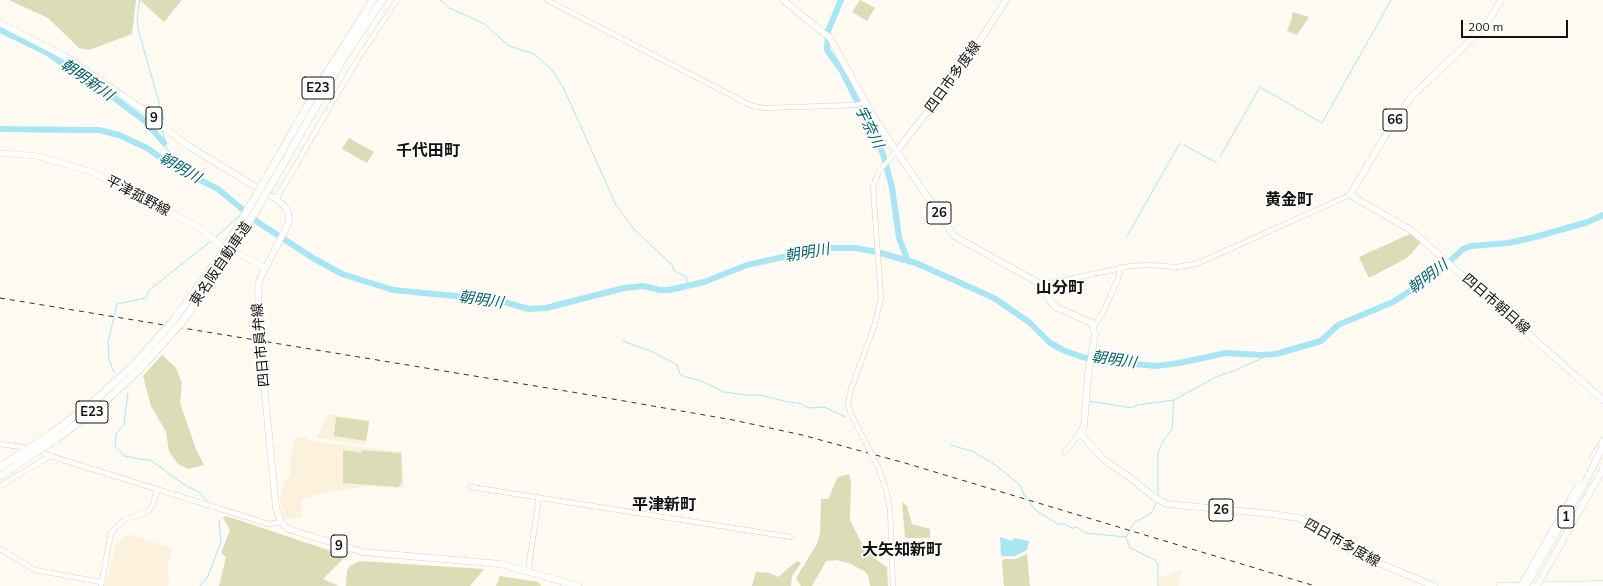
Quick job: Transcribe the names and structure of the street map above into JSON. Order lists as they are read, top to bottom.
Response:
{
  "streets": {
    "highway": ["E23", "東名阪自動車道"],
    "main road": [
      "四日市多度線",
      "9",
      "66",
      "平津菰野線",
      "26",
      "四日市朝日線",
      "四日市員弁線",
      "1"
    ]
  },
  "crossings": [
    ["四日市多度線", "26"],
    ["9", "四日市員弁線"],
    ["66", "四日市朝日線"],
    ["平津菰野線", "四日市員弁線"]
  ],
  "districts": [
    "千代田町",
    "黄金町",
    "山分町",
    "平津新町",
    "大矢知新町"
  ],
  "water": ["朝明新川", "宇奈川", "朝明川"],
  "scale_bar": "200 m"
}
